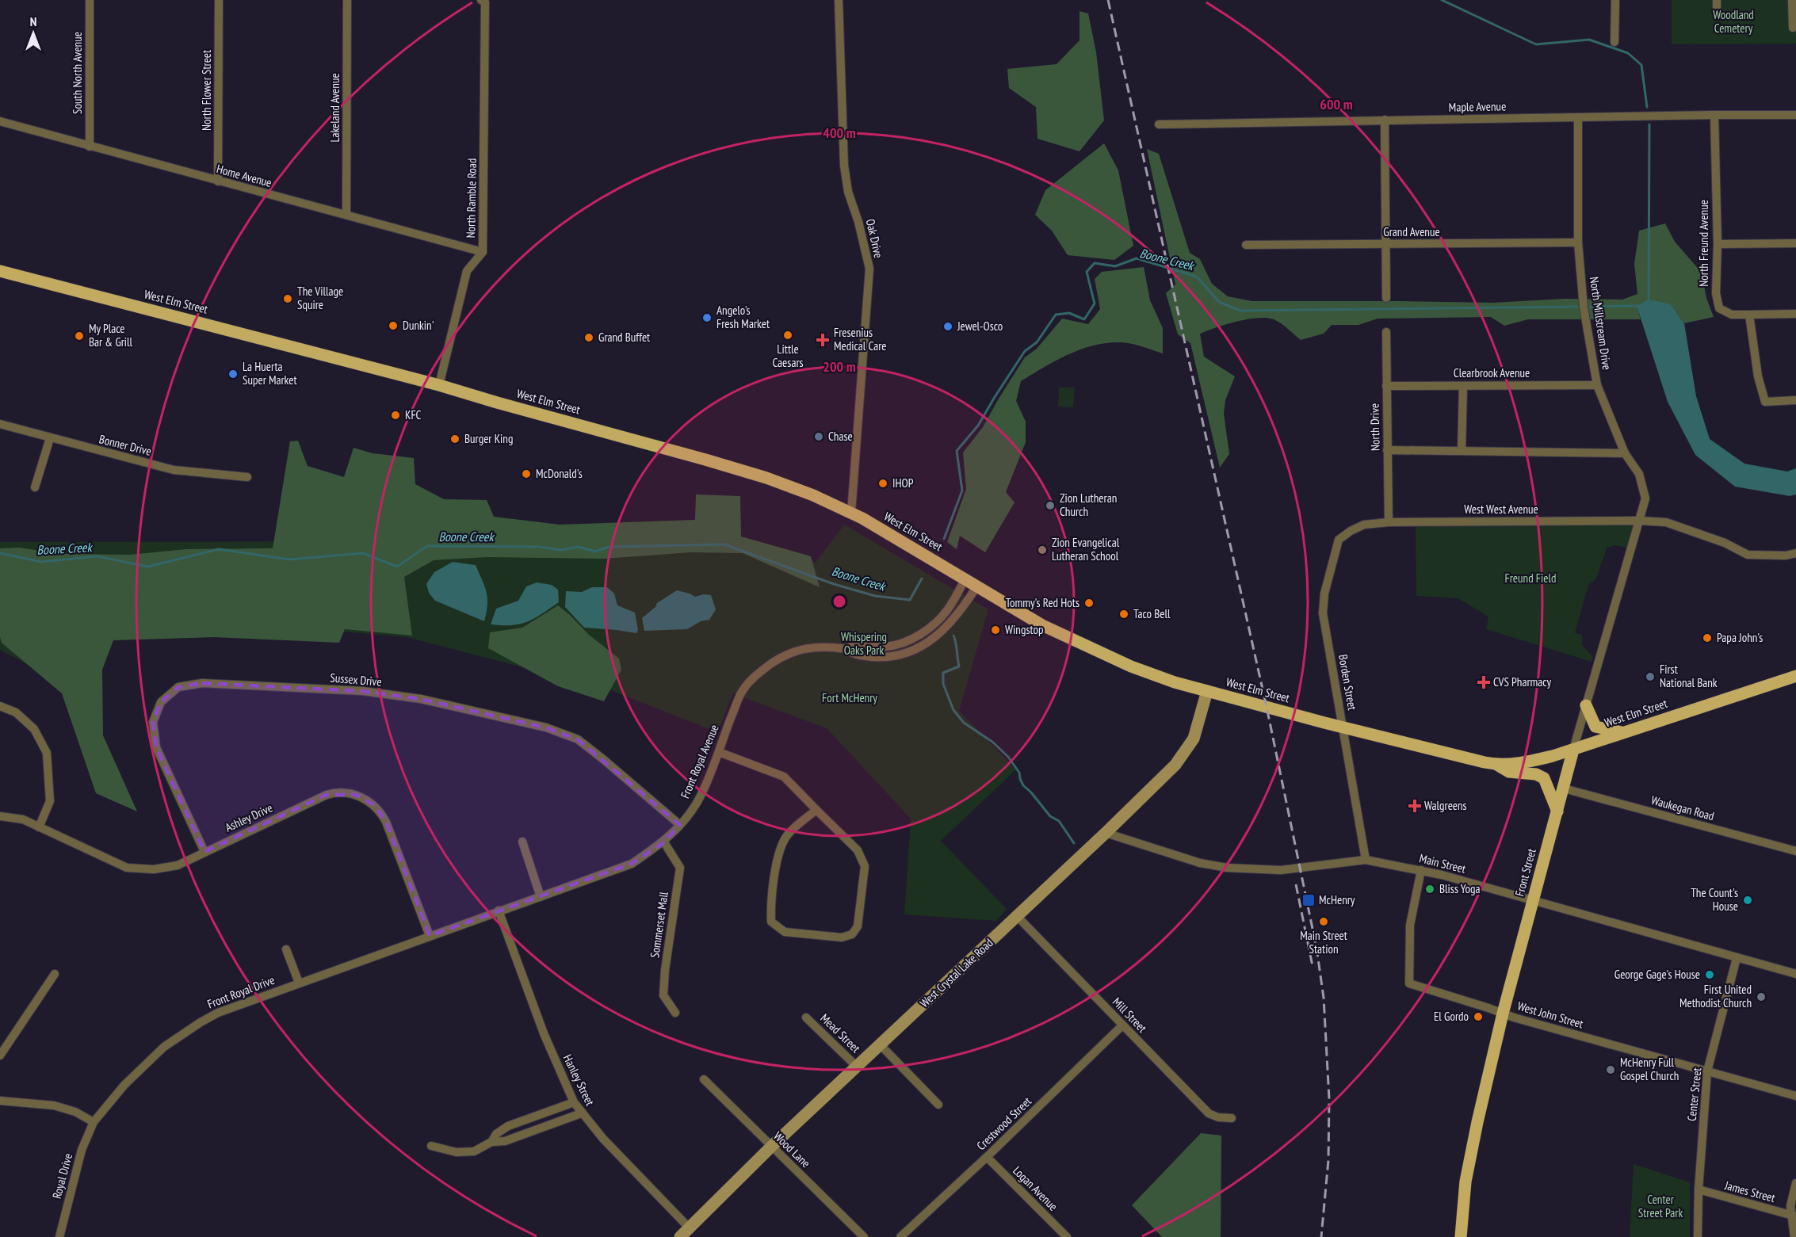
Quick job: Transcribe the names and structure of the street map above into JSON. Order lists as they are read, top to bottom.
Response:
{
  "streets": {
    "main road": ["West Elm Street", "Front Street"],
    "street": [
      "South North Avenue",
      "North Flower Street",
      "Maple Avenue",
      "Lakeland Avenue",
      "Home Avenue",
      "North Ramble Road",
      "Grand Avenue",
      "Oak Drive",
      "North Freund Avenue",
      "North Millstream Drive",
      "Clearbrook Avenue",
      "North Drive",
      "Bonner Drive",
      "West West Avenue",
      "Sussex Drive",
      "Borden Street",
      "Front Royal Avenue",
      "Waukegan Road",
      "Ashley Drive",
      "Main Street",
      "Sommerset Mall",
      "West Crystal Lake Road",
      "Front Royal Drive",
      "Mill Street",
      "West John Street",
      "Mead Street",
      "Hanley Street",
      "Center Street",
      "Crestwood Street",
      "Wood Lane",
      "Royal Drive",
      "Logan Avenue",
      "James Street"
    ]
  },
  "crossings": [
    ["South North Avenue", "Home Avenue"],
    ["North Flower Street", "Home Avenue"],
    ["Maple Avenue", "North Freund Avenue"],
    ["Maple Avenue", "North Millstream Drive"],
    ["Lakeland Avenue", "Home Avenue"],
    ["Home Avenue", "North Ramble Road"],
    ["North Ramble Road", "West Elm Street"],
    ["Grand Avenue", "North Millstream Drive"],
    ["Oak Drive", "West Elm Street"],
    ["West Elm Street", "Borden Street"],
    ["West Elm Street", "Front Royal Avenue"],
    ["West Elm Street", "Front Street"],
    ["West Elm Street", "West Crystal Lake Road"],
    ["North Millstream Drive", "Clearbrook Avenue"],
    ["North Millstream Drive", "West West Avenue"],
    ["North Millstream Drive", "Front Street"],
    ["Clearbrook Avenue", "North Drive"],
    ["North Drive", "West West Avenue"],
    ["West West Avenue", "Borden Street"],
    ["West West Avenue", "Front Street"],
    ["Sussex Drive", "Front Royal Avenue"],
    ["Sussex Drive", "Ashley Drive"],
    ["Borden Street", "Main Street"],
    ["Front Royal Avenue", "Ashley Drive"],
    ["Front Royal Avenue", "Sommerset Mall"],
    ["Front Royal Avenue", "Front Royal Drive"],
    ["Front Royal Avenue", "Hanley Street"],
    ["Waukegan Road", "Front Street"],
    ["Ashley Drive", "Front Royal Drive"],
    ["Main Street", "Front Street"],
    ["Main Street", "West Crystal Lake Road"],
    ["Main Street", "West John Street"],
    ["Main Street", "Center Street"],
    ["Front Street", "West John Street"],
    ["West Crystal Lake Road", "Mill Street"],
    ["West Crystal Lake Road", "Mead Street"],
    ["West Crystal Lake Road", "Hanley Street"],
    ["West Crystal Lake Road", "Wood Lane"],
    ["Front Royal Drive", "Royal Drive"],
    ["Mill Street", "Crestwood Street"],
    ["West John Street", "Center Street"],
    ["Center Street", "James Street"],
    ["Crestwood Street", "Logan Avenue"]
  ],
  "water": ["Boone Creek"],
  "parks": [
    "Woodland Cemetery",
    "Freund Field",
    "Whispering Oaks Park",
    "Fort McHenry",
    "Center Street Park"
  ],
  "places": {
    "other": [
      "The Village Squire",
      "Angelo's Fresh Market",
      "Dunkin'",
      "Jewel-Osco",
      "Little Caesars",
      "My Place Bar & Grill",
      "Grand Buffet",
      "La Huerta Super Market",
      "KFC",
      "Chase",
      "Burger King",
      "McDonald's",
      "IHOP",
      "Zion Lutheran Church",
      "Zion Evangelical Lutheran School",
      "Tommy's Red Hots",
      "Taco Bell",
      "Wingstop",
      "Papa John's",
      "First National Bank",
      "Bliss Yoga",
      "The Count's House",
      "Main Street Station",
      "George Gage's House",
      "First United Methodist Church",
      "El Gordo",
      "McHenry Full Gospel Church"
    ],
    "health": ["Fresenius Medical Care", "CVS Pharmacy", "Walgreens"],
    "transit": ["McHenry"]
  },
  "north": "top",
  "rings": ["600 m", "400 m", "200 m"]
}
